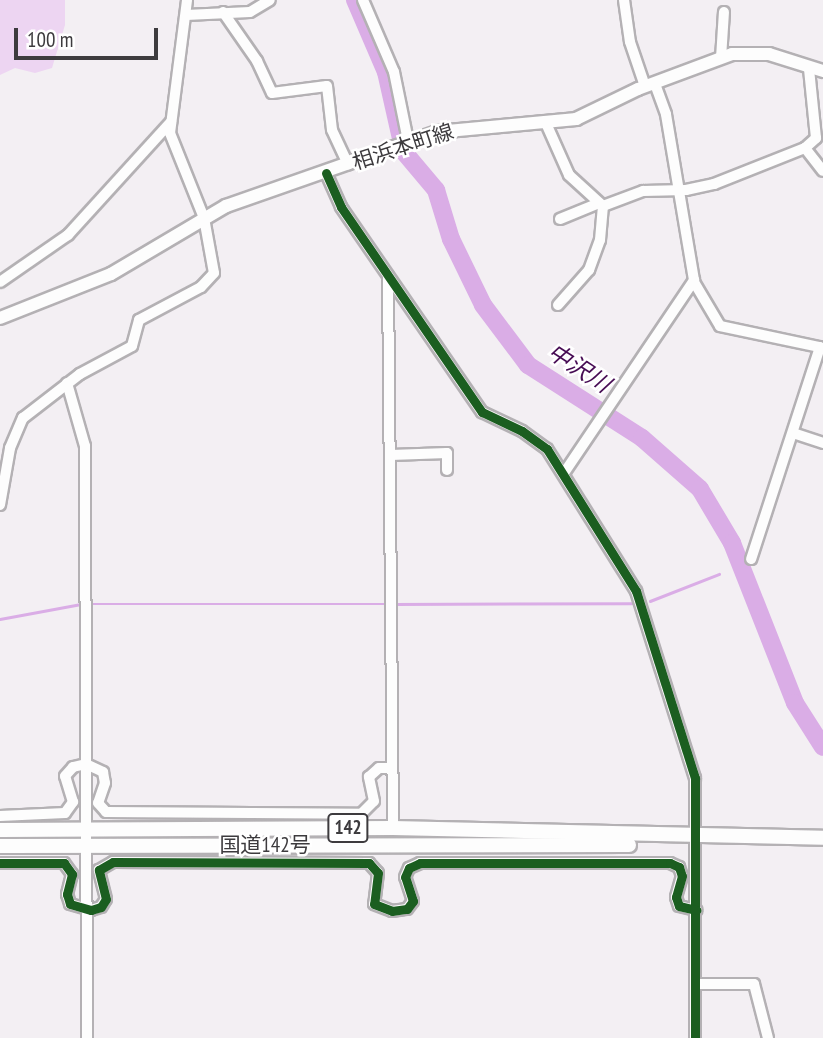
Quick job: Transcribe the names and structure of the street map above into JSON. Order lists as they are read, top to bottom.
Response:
{
  "streets": {
    "highway": ["142", "国道142号"],
    "main road": ["相浜本町線"]
  },
  "water": ["中沢川"],
  "scale_bar": "100 m"
}
